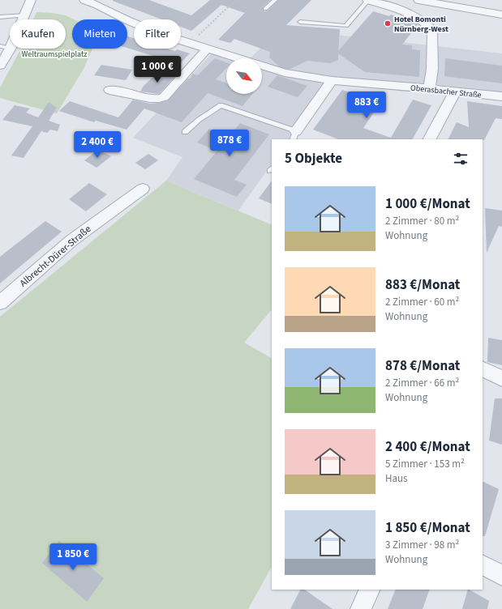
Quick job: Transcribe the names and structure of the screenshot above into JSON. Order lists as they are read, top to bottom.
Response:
{
  "streets": {
    "street": ["Oberasbacher Straße", "Albrecht-Dürer-Straße"]
  },
  "parks": ["Weltraumspielplatz"],
  "places": ["Hotel Bomonti Nürnberg-West"],
  "north": "bottom right",
  "page": {
    "chip": ["Kaufen", "Mieten", "Filter"],
    "price": [
      "1 000 €",
      "883 €",
      "878 €",
      "2 400 €",
      "1 850 €"
    ],
    "heading": "5 Objekte",
    "list": [
      {
        "name": "1 000 €/Monat",
        "note": "2 Zimmer · 80 m² · Wohnung"
      },
      {
        "name": "883 €/Monat",
        "note": "2 Zimmer · 60 m² · Wohnung"
      },
      {
        "name": "878 €/Monat",
        "note": "2 Zimmer · 66 m² · Wohnung"
      },
      {
        "name": "2 400 €/Monat",
        "note": "5 Zimmer · 153 m² · Haus"
      },
      {
        "name": "1 850 €/Monat",
        "note": "3 Zimmer · 98 m² · Wohnung"
      }
    ]
  }
}
